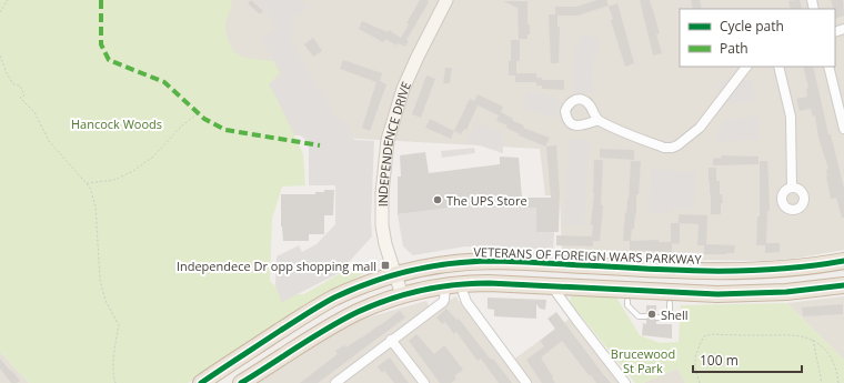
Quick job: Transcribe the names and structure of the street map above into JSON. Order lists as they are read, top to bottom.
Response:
{
  "streets": {
    "highway": ["VETERANS OF FOREIGN WARS PARKWAY"],
    "main road": ["INDEPENDENCE DRIVE"]
  },
  "crossings": [
    ["INDEPENDENCE DRIVE", "VETERANS OF FOREIGN WARS PARKWAY"]
  ],
  "parks": ["Hancock Woods", "Brucewood St Park"],
  "places": {
    "other": ["The UPS Store", "Shell"],
    "transit": ["Independece Dr opp shopping mall"]
  },
  "legend": ["Cycle path", "Path"],
  "scale_bar": "100 m"
}
